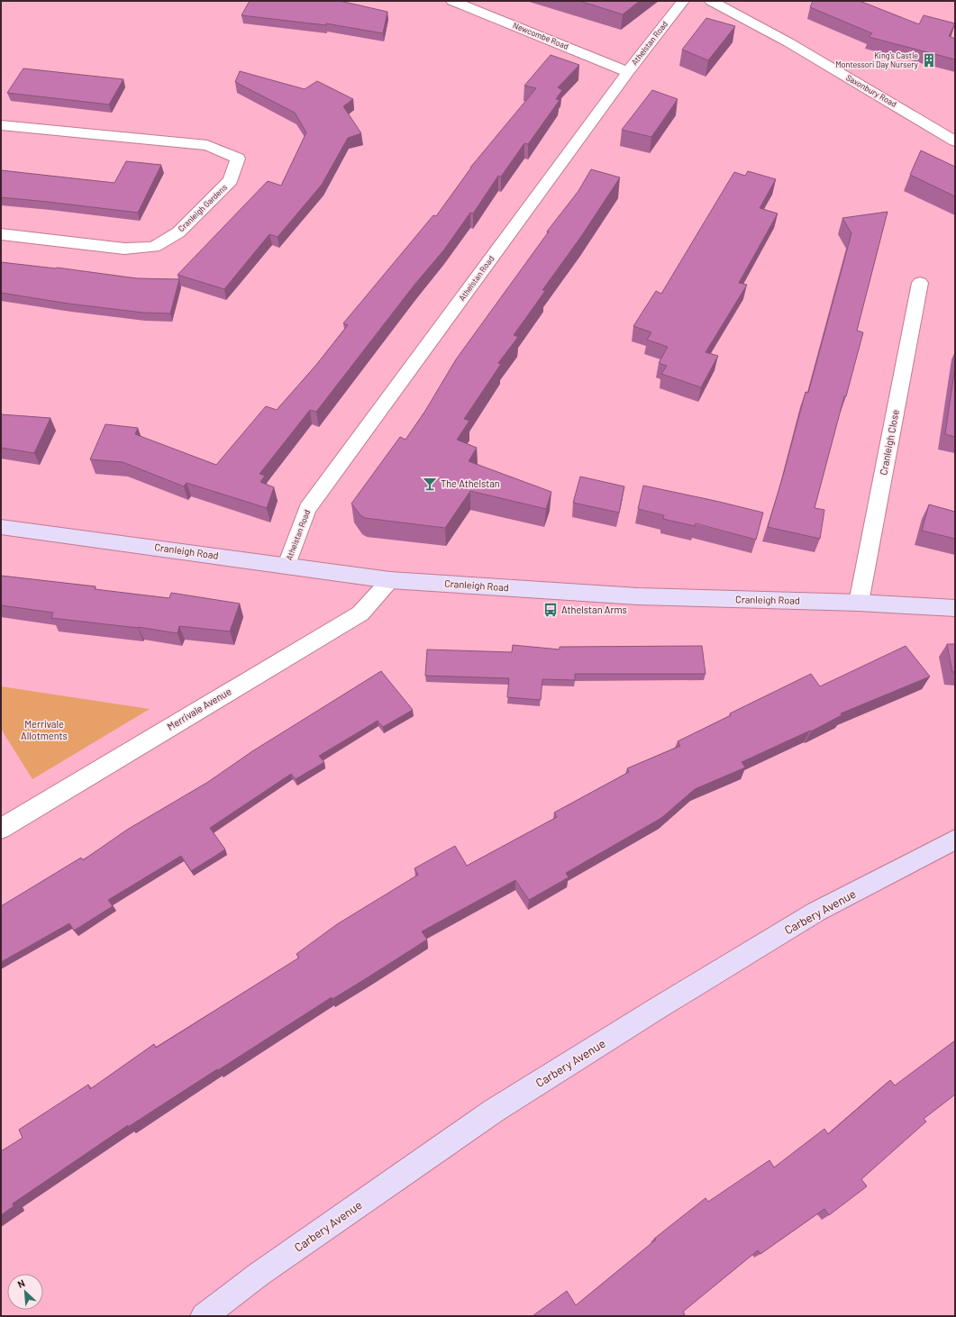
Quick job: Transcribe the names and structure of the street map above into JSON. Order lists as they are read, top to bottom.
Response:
{
  "streets": {
    "street": [
      "Newcombe Road",
      "Athelstan Road",
      "Saxonbury Road",
      "Cranleigh Gardens",
      "Cranleigh Close",
      "Cranleigh Road",
      "Merrivale Avenue",
      "Carbery Avenue"
    ]
  },
  "crossings": [
    ["Newcombe Road", "Athelstan Road"],
    ["Athelstan Road", "Cranleigh Road"],
    ["Cranleigh Close", "Cranleigh Road"],
    ["Cranleigh Road", "Merrivale Avenue"]
  ],
  "parks": ["Merrivale Allotments"],
  "places": {
    "building": ["King's Castle Montessori Day Nursery"],
    "bar": ["The Athelstan"],
    "bus stop": ["Athelstan Arms"]
  },
  "north": "top left"
}
